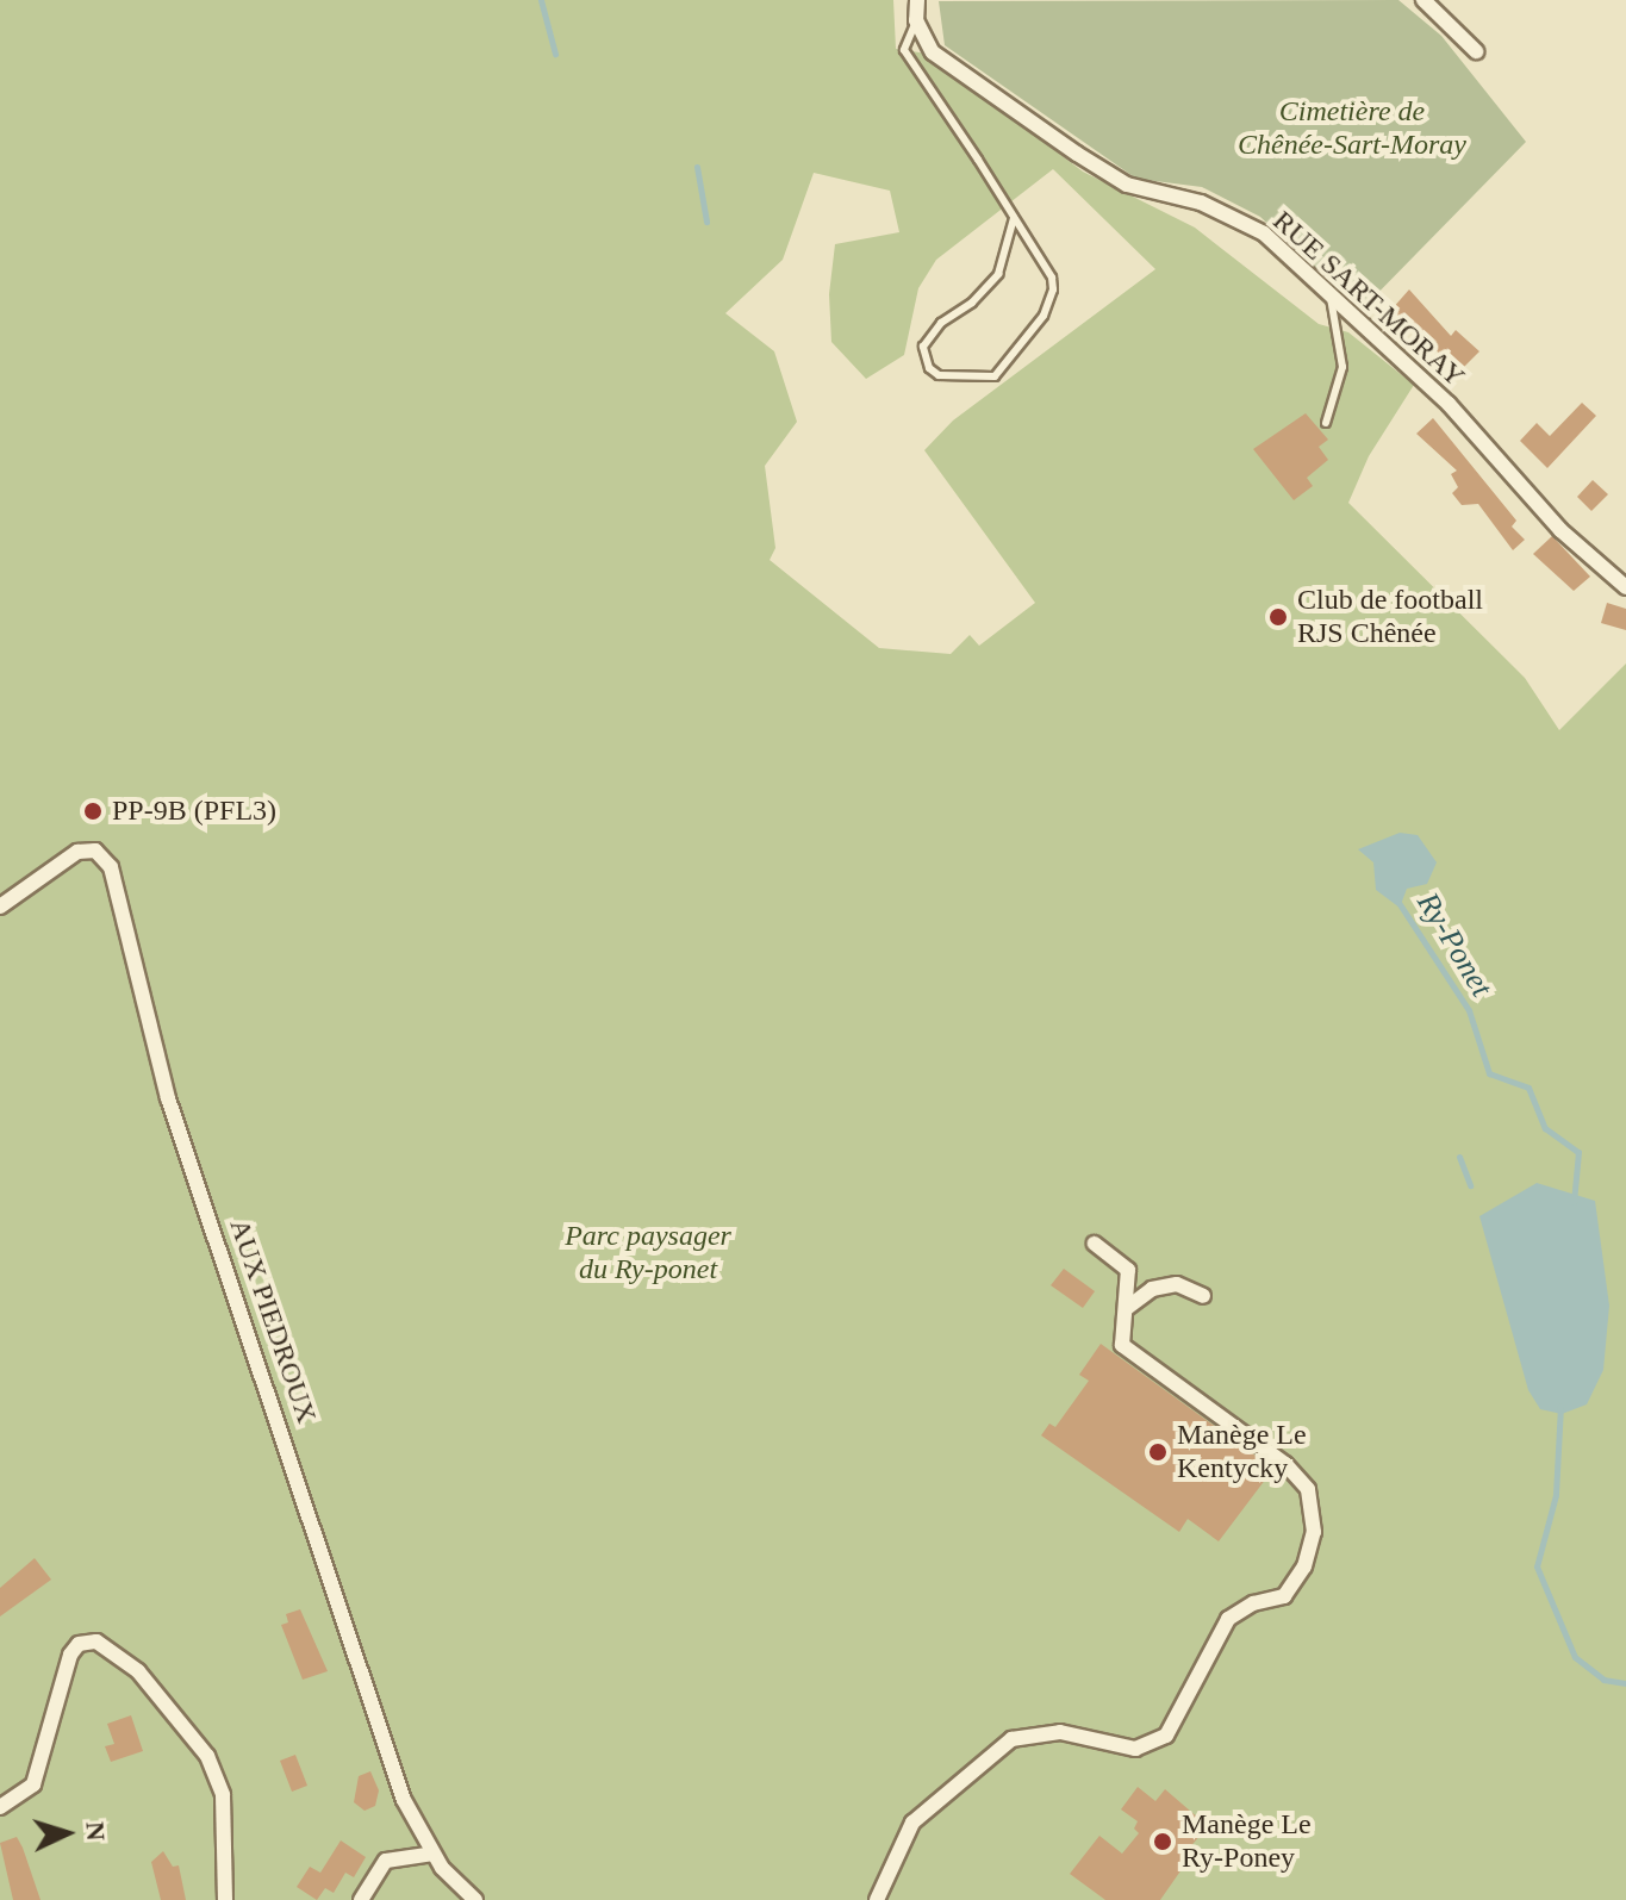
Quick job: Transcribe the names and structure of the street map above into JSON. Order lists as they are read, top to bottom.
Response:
{
  "streets": {
    "street": ["RUE SART-MORAY", "AUX PIEDROUX"]
  },
  "water": ["Ry-Ponet"],
  "parks": ["Cimetière de Chênée-Sart-Moray", "Parc paysager du Ry-ponet"],
  "places": [
    "Club de football RJS Chênée",
    "PP-9B (PFL3)",
    "Manège Le Kentycky",
    "Manège Le Ry-Poney"
  ],
  "north": "right"
}
